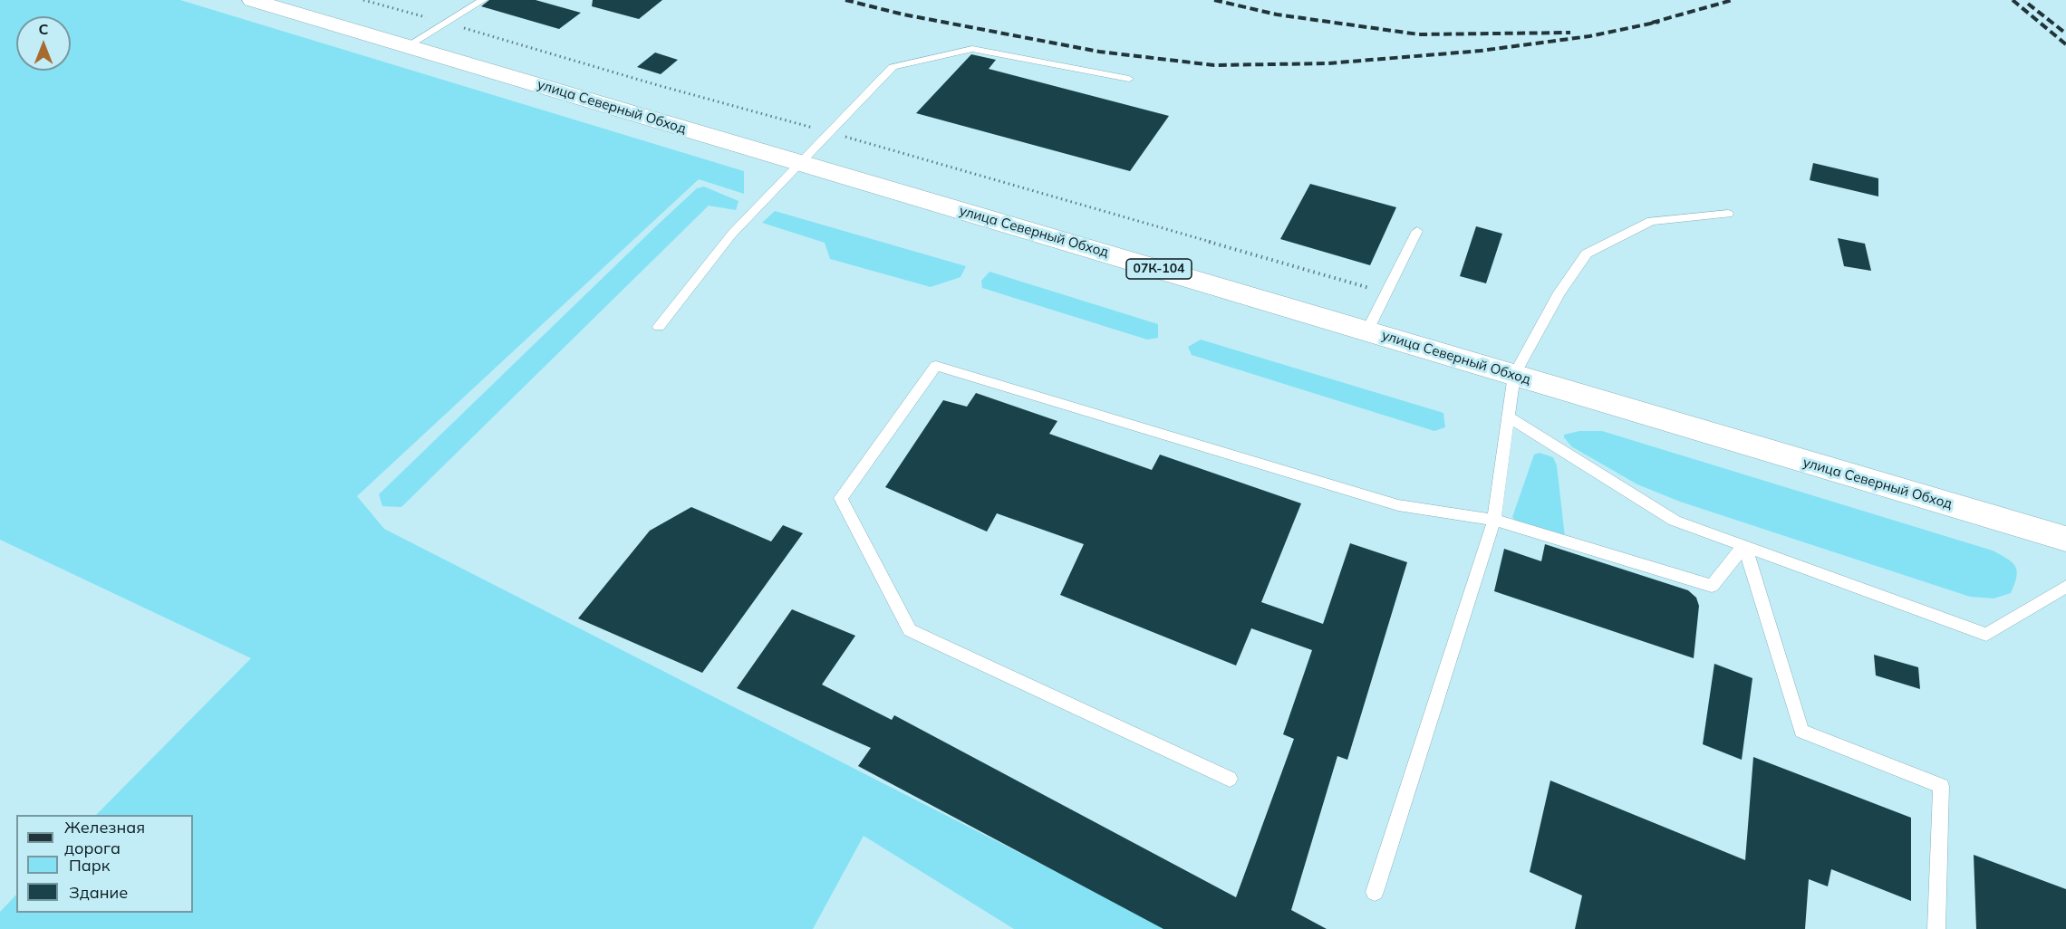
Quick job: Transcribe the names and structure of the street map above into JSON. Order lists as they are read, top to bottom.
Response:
{
  "streets": {
    "highway": ["улица Северный Обход", "07К-104"]
  },
  "legend": ["Железная дорога", "Парк", "Здание"],
  "north": "top"
}
